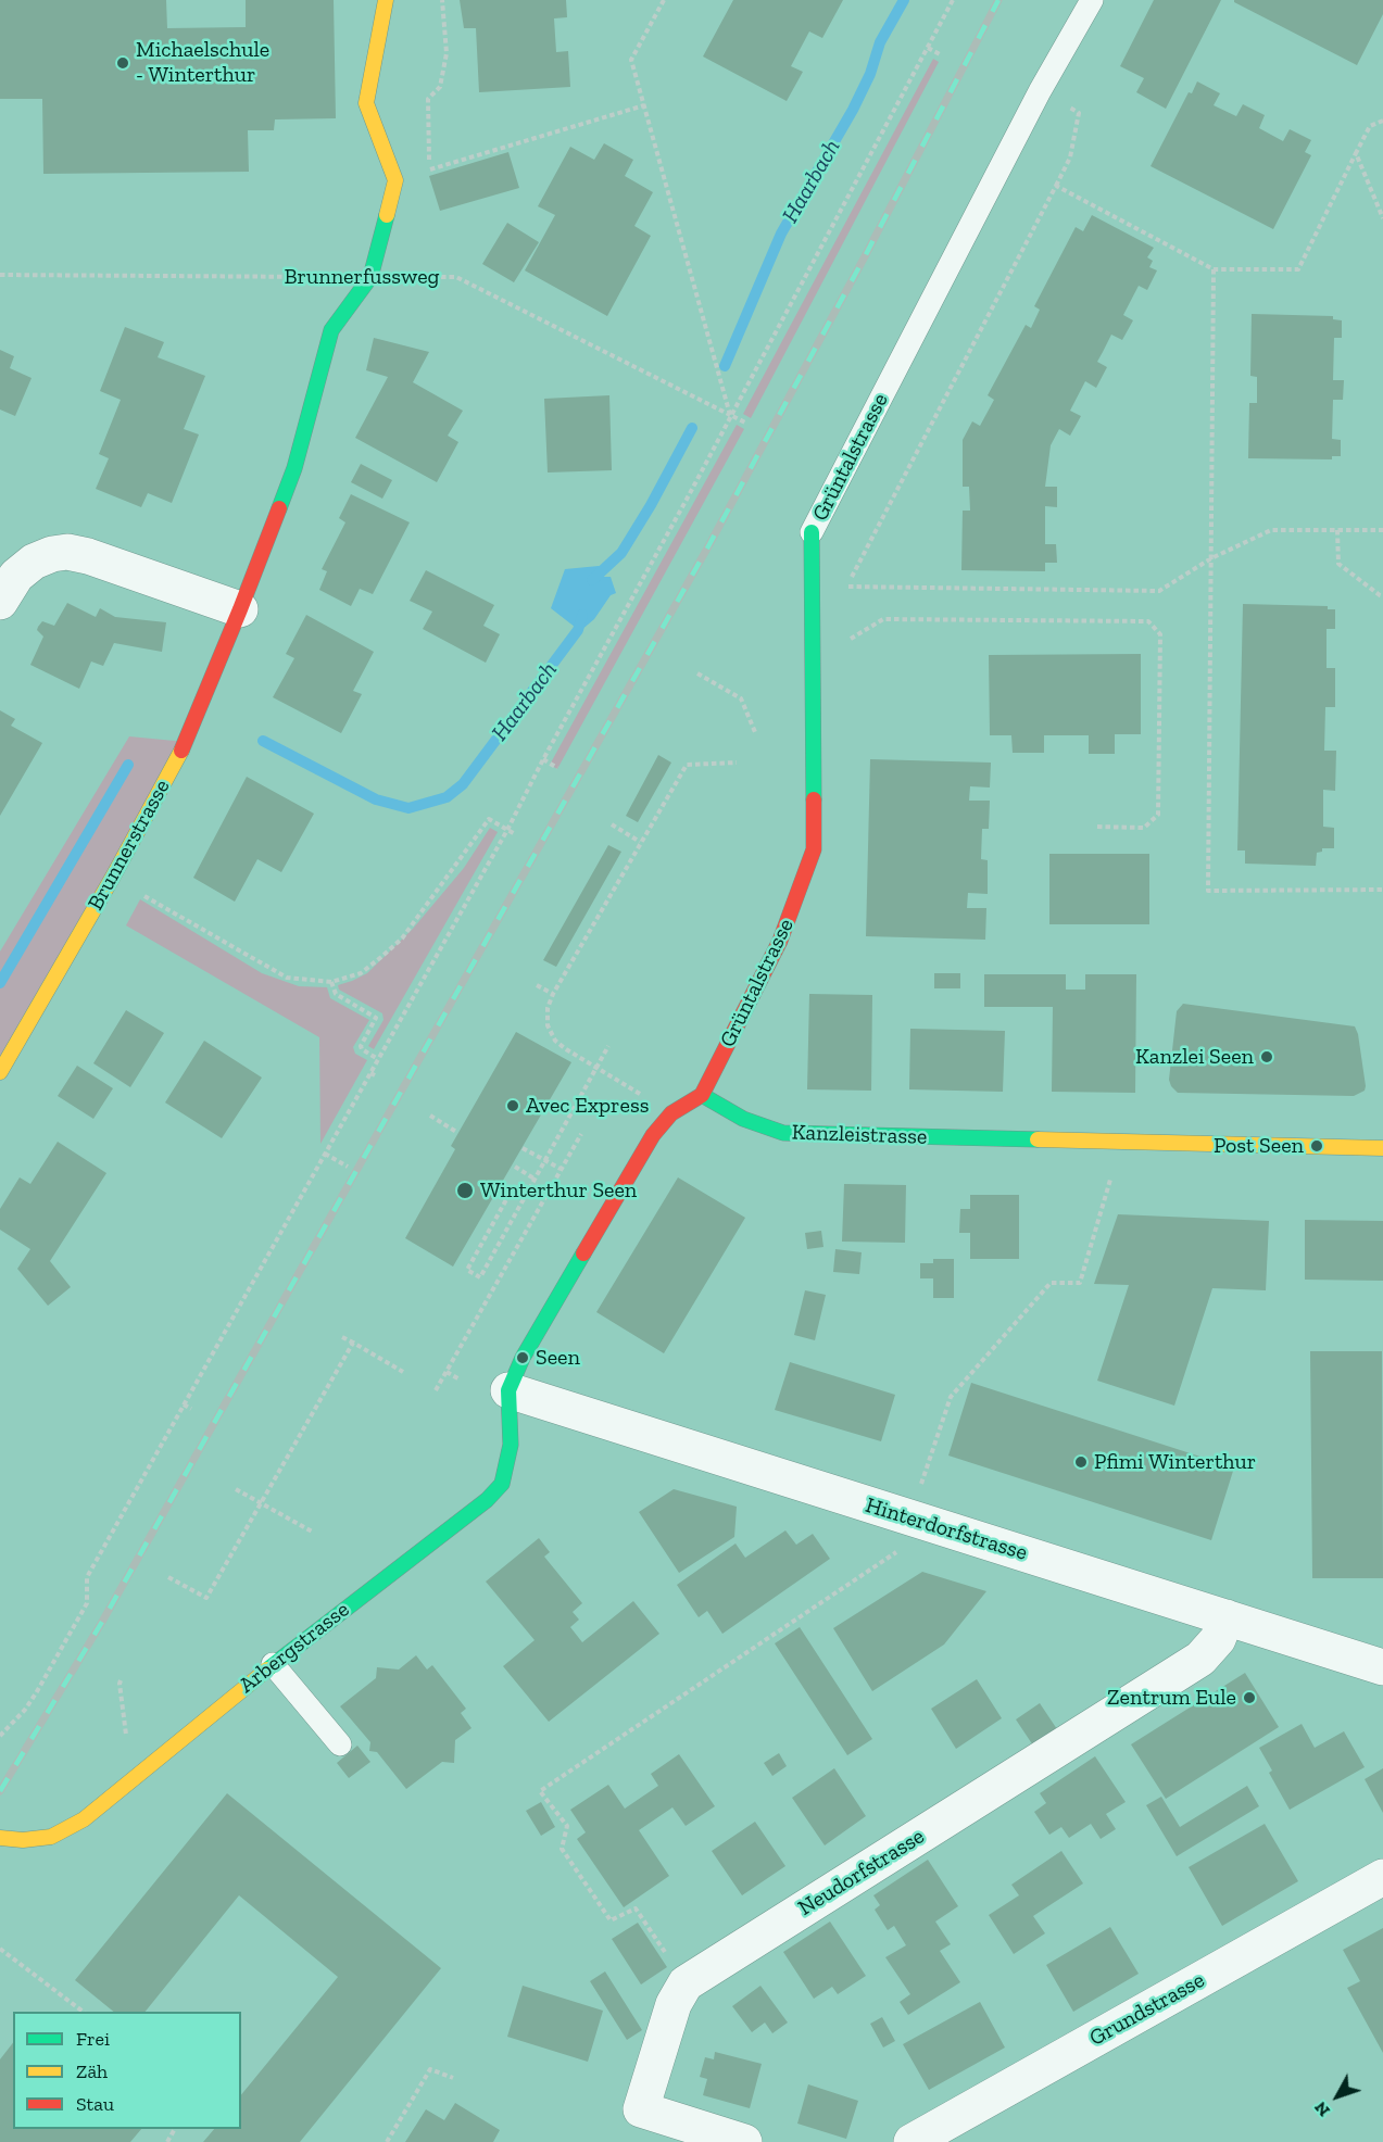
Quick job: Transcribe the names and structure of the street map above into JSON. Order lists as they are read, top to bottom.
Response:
{
  "streets": {
    "street": [
      "Grüntalstrasse",
      "Brunnerstrasse",
      "Kanzleistrasse",
      "Hinterdorfstrasse",
      "Arbergstrasse",
      "Neudorfstrasse",
      "Grundstrasse"
    ],
    "path": ["Brunnerfussweg"]
  },
  "crossings": [
    ["Brunnerfussweg", "Brunnerstrasse"],
    ["Grüntalstrasse", "Kanzleistrasse"],
    ["Hinterdorfstrasse", "Arbergstrasse"],
    ["Hinterdorfstrasse", "Neudorfstrasse"]
  ],
  "water": ["Haarbach"],
  "places": [
    "Michaelschule - Winterthur",
    "Kanzlei Seen",
    "Avec Express",
    "Post Seen",
    "Winterthur Seen",
    "Seen",
    "Pfimi Winterthur",
    "Zentrum Eule"
  ],
  "legend": ["Frei", "Zäh", "Stau"],
  "north": "bottom left"
}
